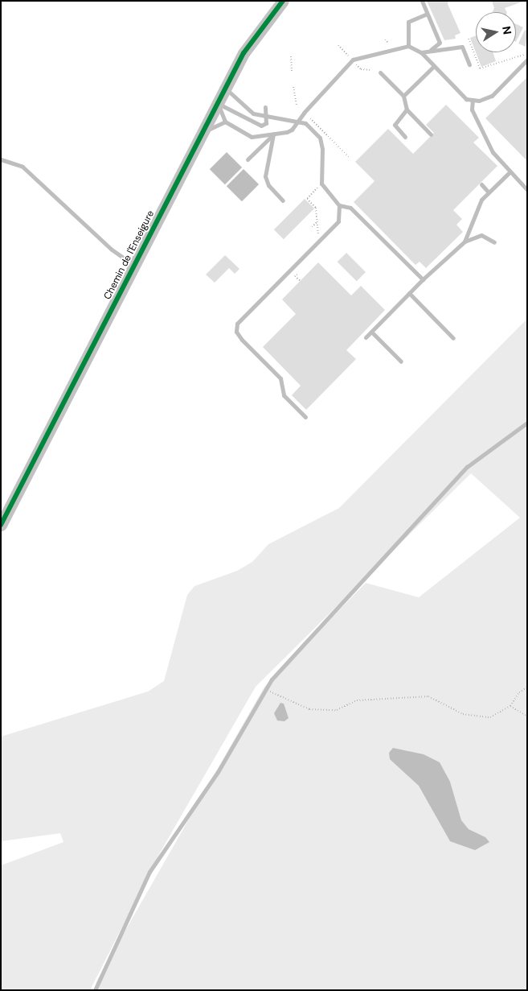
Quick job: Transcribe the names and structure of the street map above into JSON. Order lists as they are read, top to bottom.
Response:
{
  "streets": {
    "street": ["Chemin de l'Enseigure"]
  },
  "north": "right"
}
